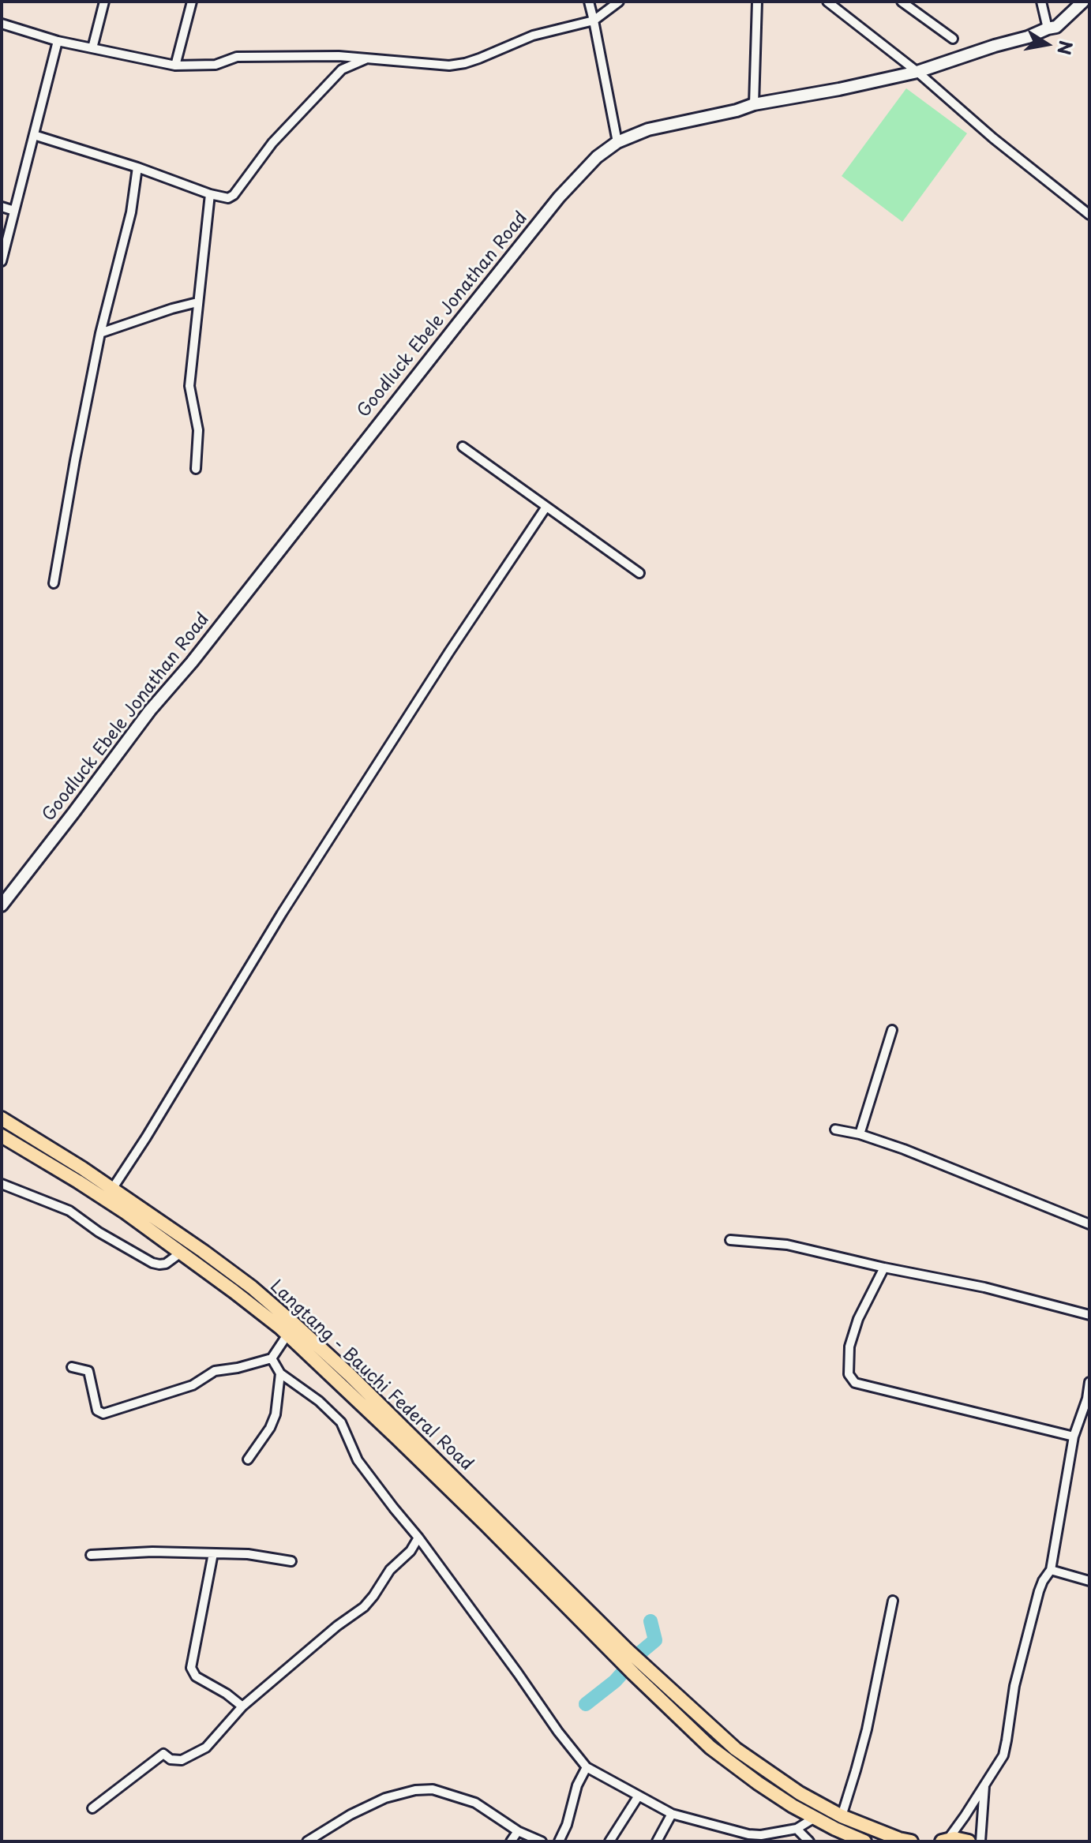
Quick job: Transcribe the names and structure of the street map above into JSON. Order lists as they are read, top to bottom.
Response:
{
  "streets": {
    "main road": ["Goodluck Ebele Jonathan Road", "Langtang - Bauchi Federal Road"]
  },
  "north": "right"
}
